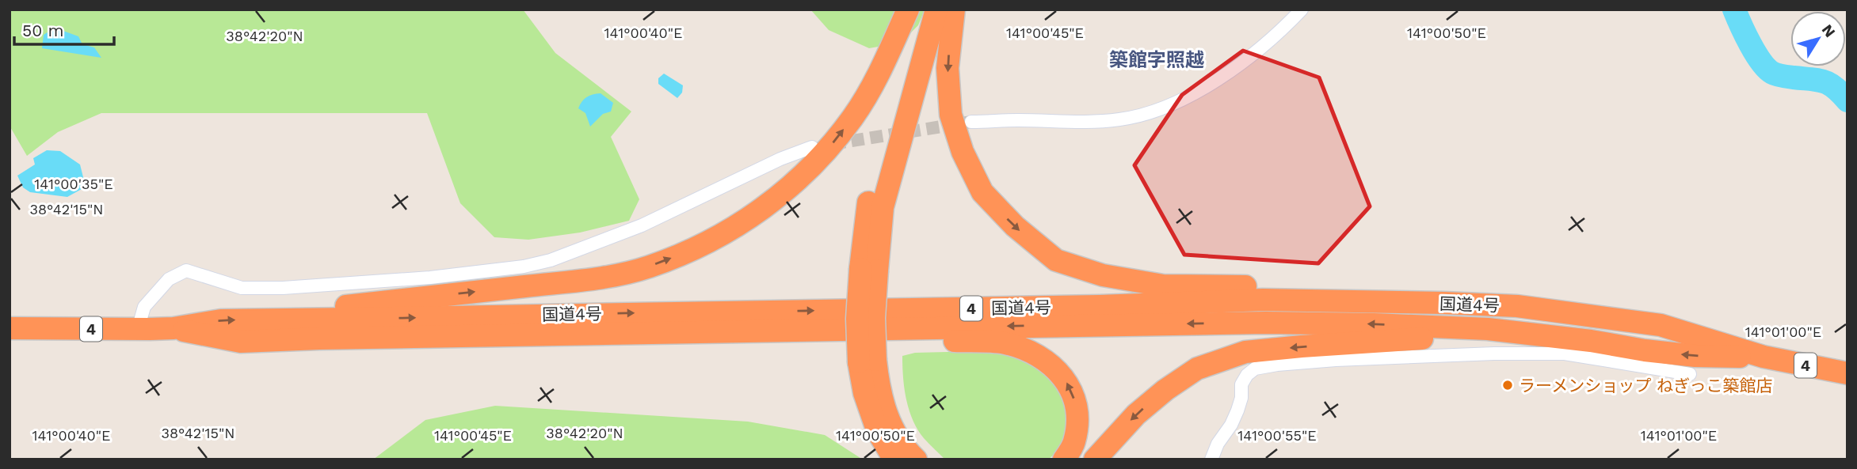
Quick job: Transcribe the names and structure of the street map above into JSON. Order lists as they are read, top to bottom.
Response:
{
  "streets": {
    "highway": ["国道4号", "4"]
  },
  "districts": ["築館字照越"],
  "places": ["ラーメンショップ ねぎっこ築館店"],
  "scale_bar": "50 m",
  "north": "top right",
  "coordinates": [
    "141°00'40\"E",
    "141°00'45\"E",
    "141°00'50\"E",
    "38°42'20\"N",
    "141°00'35\"E",
    "38°42'15\"N",
    "141°01'00\"E",
    "141°00'55\"E"
  ]
}
